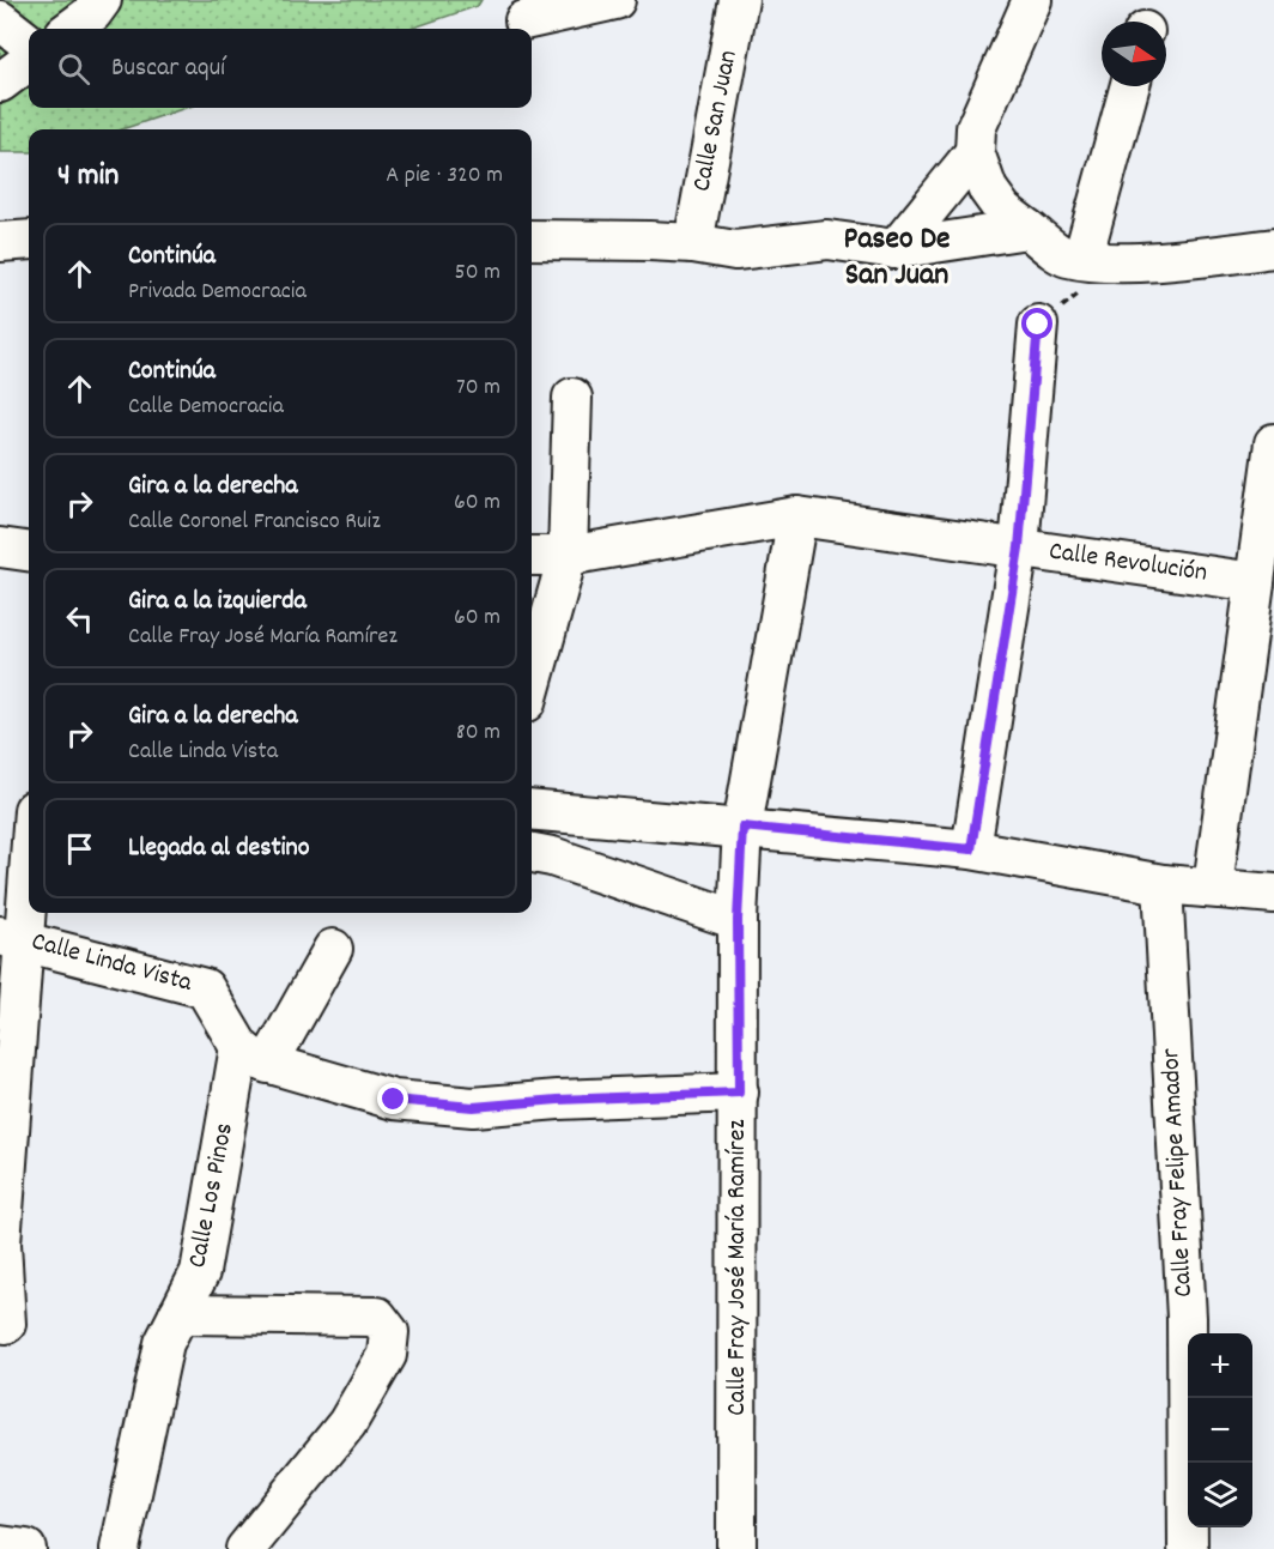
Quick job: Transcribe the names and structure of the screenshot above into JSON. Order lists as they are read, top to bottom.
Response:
{
  "streets": {
    "street": [
      "Calle San Juan",
      "Calle Revolución",
      "Calle Linda Vista",
      "Calle Fray Felipe Amador",
      "Calle Los Pinos",
      "Calle Fray José María Ramírez"
    ]
  },
  "crossings": [
    ["Calle Revolución", "Calle Fray José María Ramírez"],
    ["Calle Linda Vista", "Calle Los Pinos"]
  ],
  "districts": ["Paseo De San Juan"],
  "north": "right",
  "page": {
    "search": "Buscar aquí",
    "heading": ["4 min", "A pie · 320 m"],
    "list": [
      ["Continúa", "Privada Democracia", "50 m"],
      ["Continúa", "Calle Democracia", "70 m"],
      ["Gira a la derecha", "Calle Coronel Francisco Ruiz", "60 m"],
      ["Gira a la izquierda", "Calle Fray José María Ramírez", "60 m"],
      ["Gira a la derecha", "Calle Linda Vista", "80 m"],
      "Llegada al destino"
    ],
    "map_buttons": ["+", "−"]
  }
}
